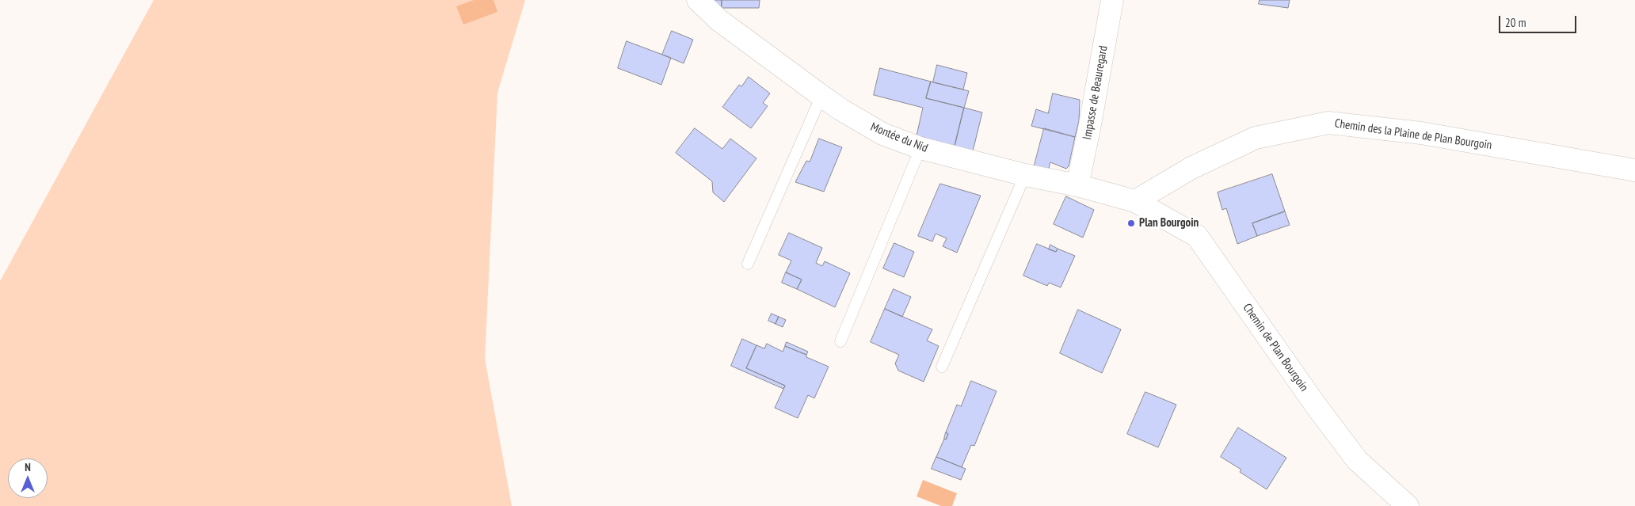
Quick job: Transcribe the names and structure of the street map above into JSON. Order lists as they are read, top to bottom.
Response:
{
  "streets": {
    "street": [
      "Impasse de Beauregard",
      "Chemin des la Plaine de Plan Bourgoin",
      "Montée du Nid",
      "Chemin de Plan Bourgoin"
    ]
  },
  "crossings": [
    ["Impasse de Beauregard", "Montée du Nid"],
    ["Chemin des la Plaine de Plan Bourgoin", "Montée du Nid"],
    ["Chemin des la Plaine de Plan Bourgoin", "Chemin de Plan Bourgoin"],
    ["Montée du Nid", "Chemin de Plan Bourgoin"]
  ],
  "places": ["Plan Bourgoin"],
  "scale_bar": "20 m",
  "north": "top"
}
